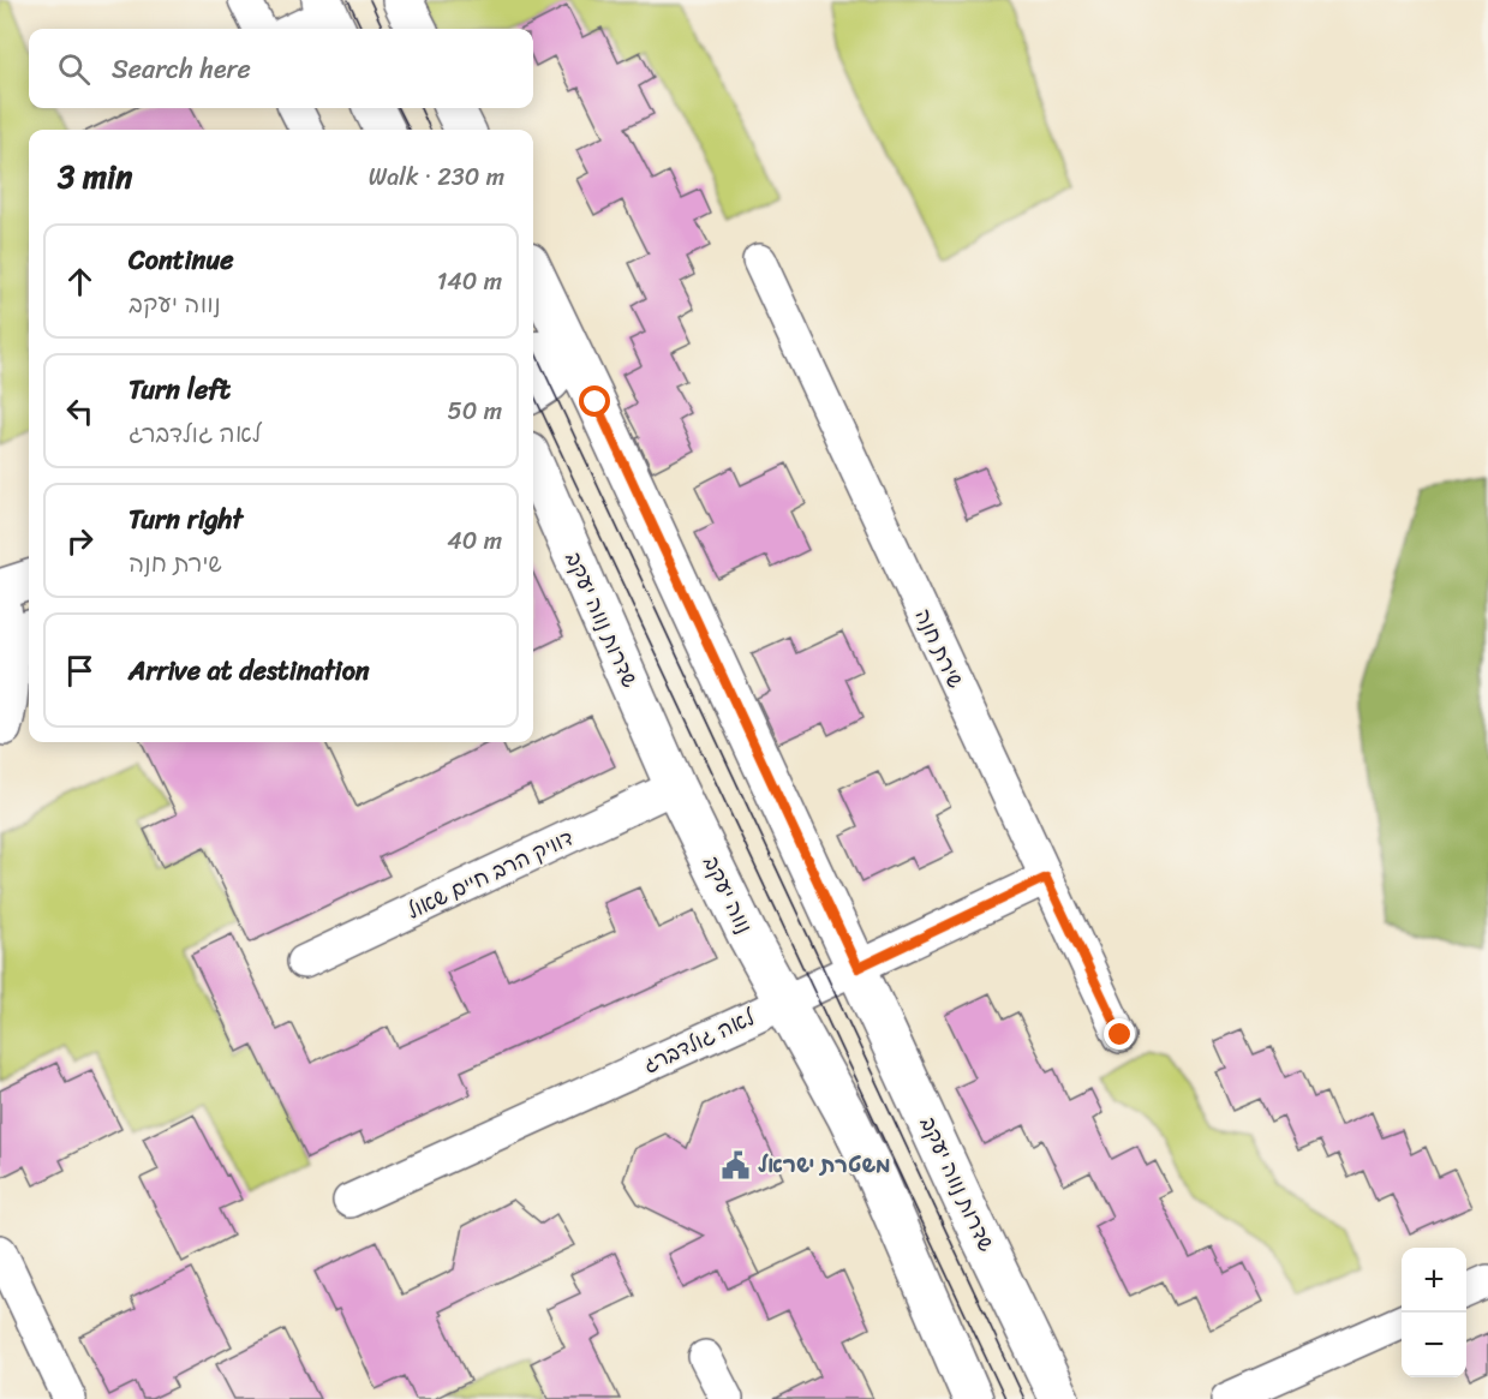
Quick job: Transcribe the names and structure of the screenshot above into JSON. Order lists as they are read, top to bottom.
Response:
{
  "streets": {
    "street": [
      "שדרות נווה יעקב",
      "שירת חנה",
      "דוויק הרב חיים שאול",
      "נווה יעקב",
      "לאה גולדברג"
    ]
  },
  "crossings": [
    ["שדרות נווה יעקב", "דוויק הרב חיים שאול"],
    ["שדרות נווה יעקב", "נווה יעקב"],
    ["שדרות נווה יעקב", "לאה גולדברג"],
    ["שירת חנה", "לאה גולדברג"],
    ["דוויק הרב חיים שאול", "נווה יעקב"],
    ["נווה יעקב", "לאה גולדברג"]
  ],
  "places": {
    "public building": ["משטרת ישראל"]
  },
  "page": {
    "search": "Search here",
    "heading": ["3 min", "Walk · 230 m"],
    "list": [
      ["Continue", "נווה יעקב", "140 m"],
      ["Turn left", "לאה גולדברג", "50 m"],
      ["Turn right", "שירת חנה", "40 m"],
      "Arrive at destination"
    ],
    "map_buttons": ["+", "−"]
  }
}
